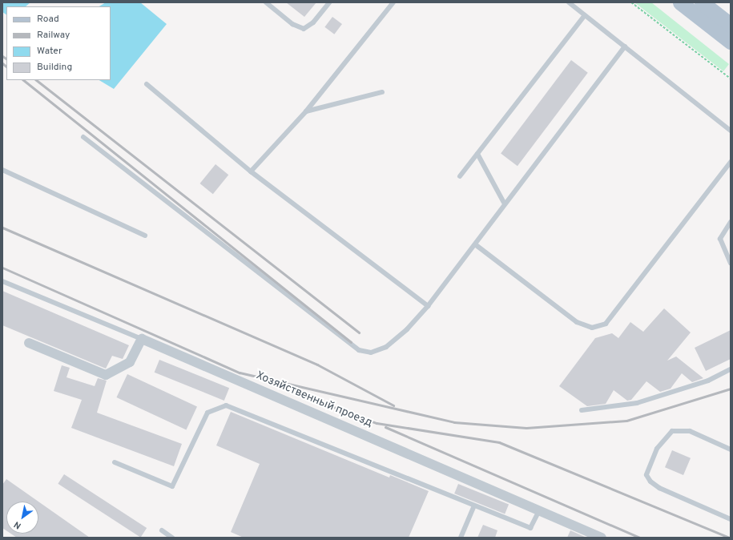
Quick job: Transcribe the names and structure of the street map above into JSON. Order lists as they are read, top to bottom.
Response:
{
  "streets": {
    "street": ["Хозяйственный проезд"]
  },
  "legend": [
    "Road",
    "Railway",
    "Water",
    "Building"
  ],
  "north": "bottom left"
}
